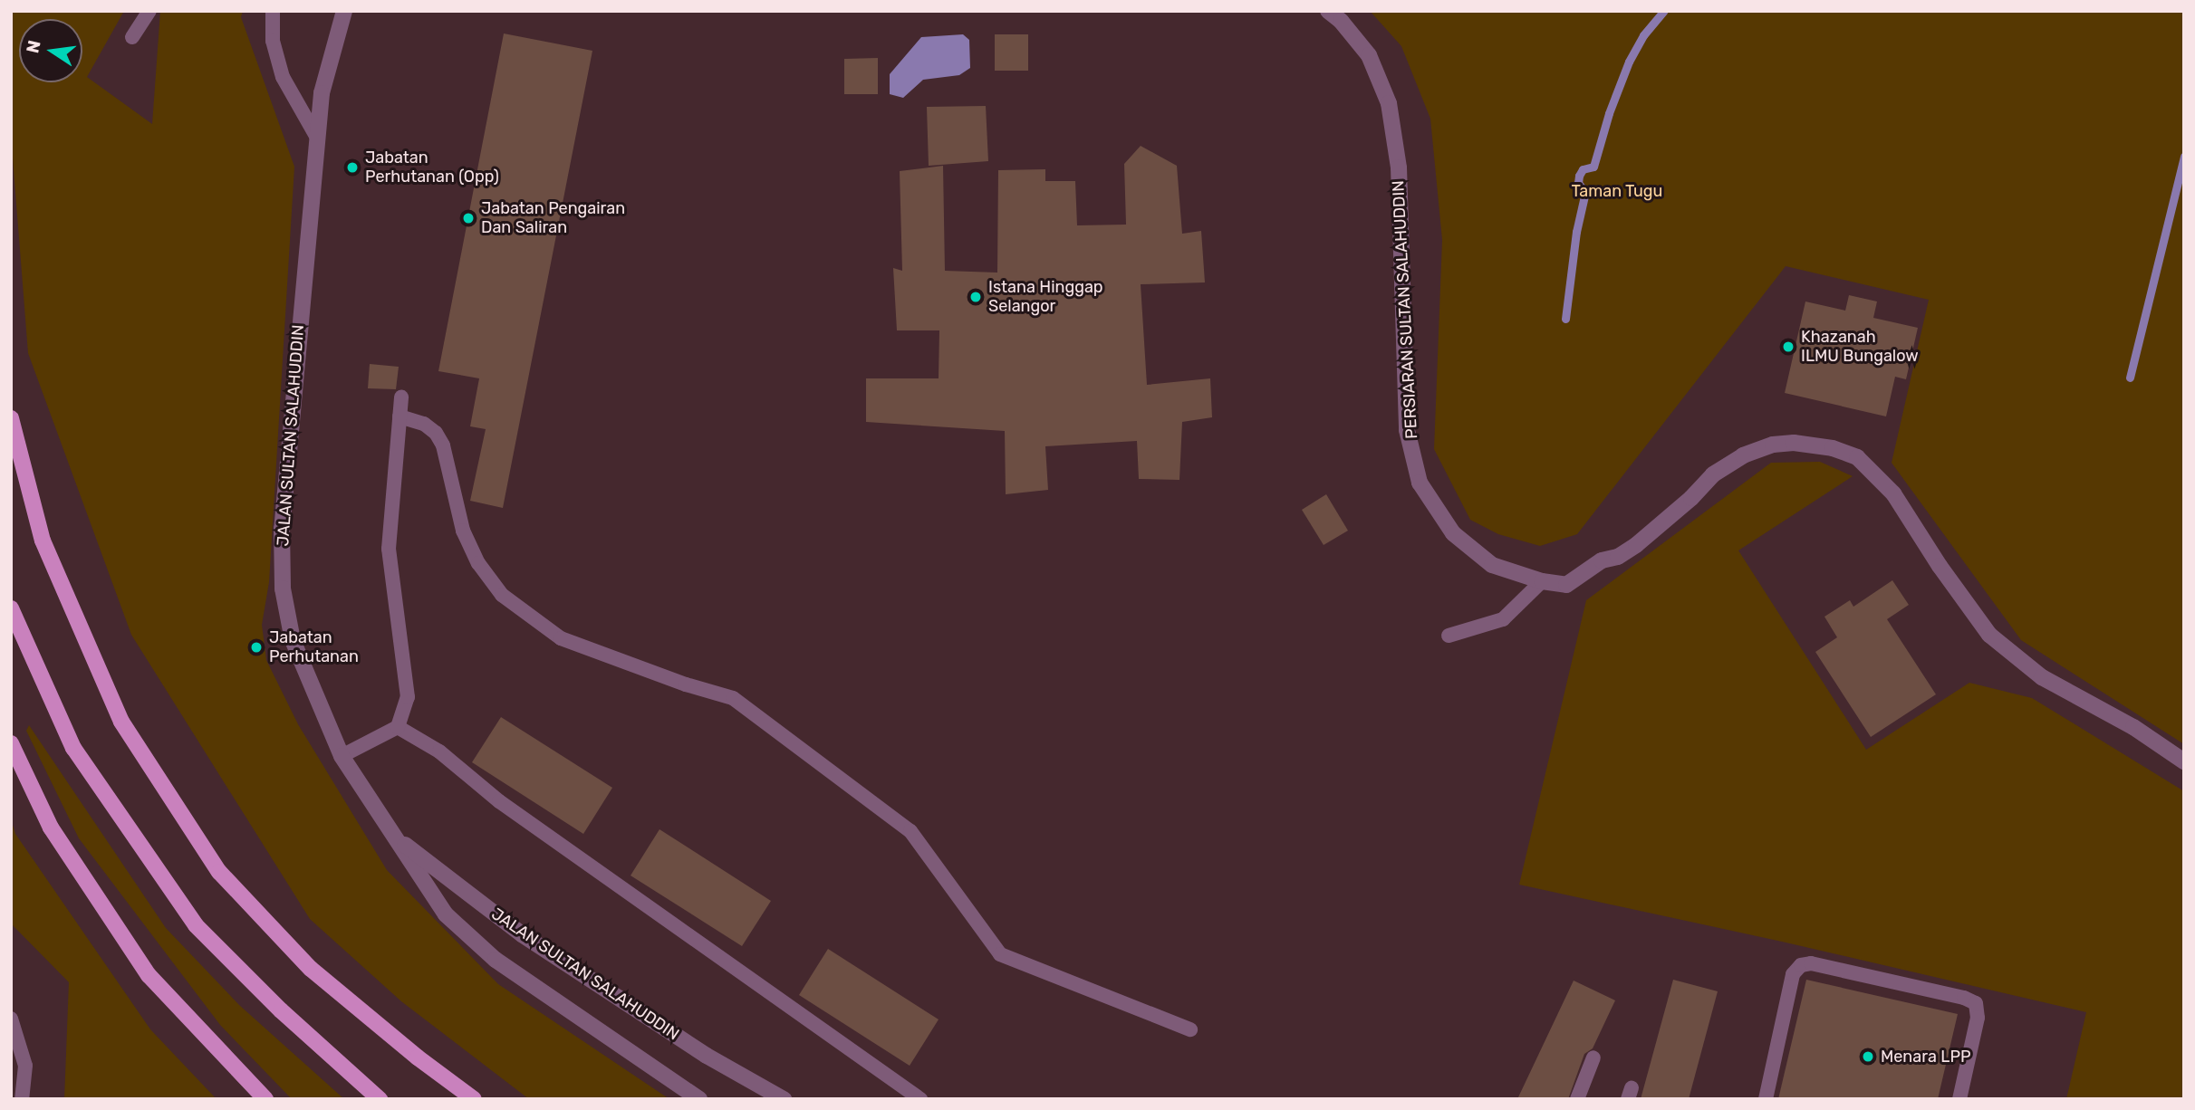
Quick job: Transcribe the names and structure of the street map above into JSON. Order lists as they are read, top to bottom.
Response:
{
  "streets": {
    "street": ["PERSIARAN SULTAN SALAHUDDIN", "JALAN SULTAN SALAHUDDIN"]
  },
  "parks": ["Taman Tugu"],
  "places": [
    "Jabatan Perhutanan (Opp)",
    "Jabatan Pengairan Dan Saliran",
    "Istana Hinggap Selangor",
    "Khazanah ILMU Bungalow",
    "Jabatan Perhutanan",
    "Menara LPP"
  ],
  "north": "left"
}
